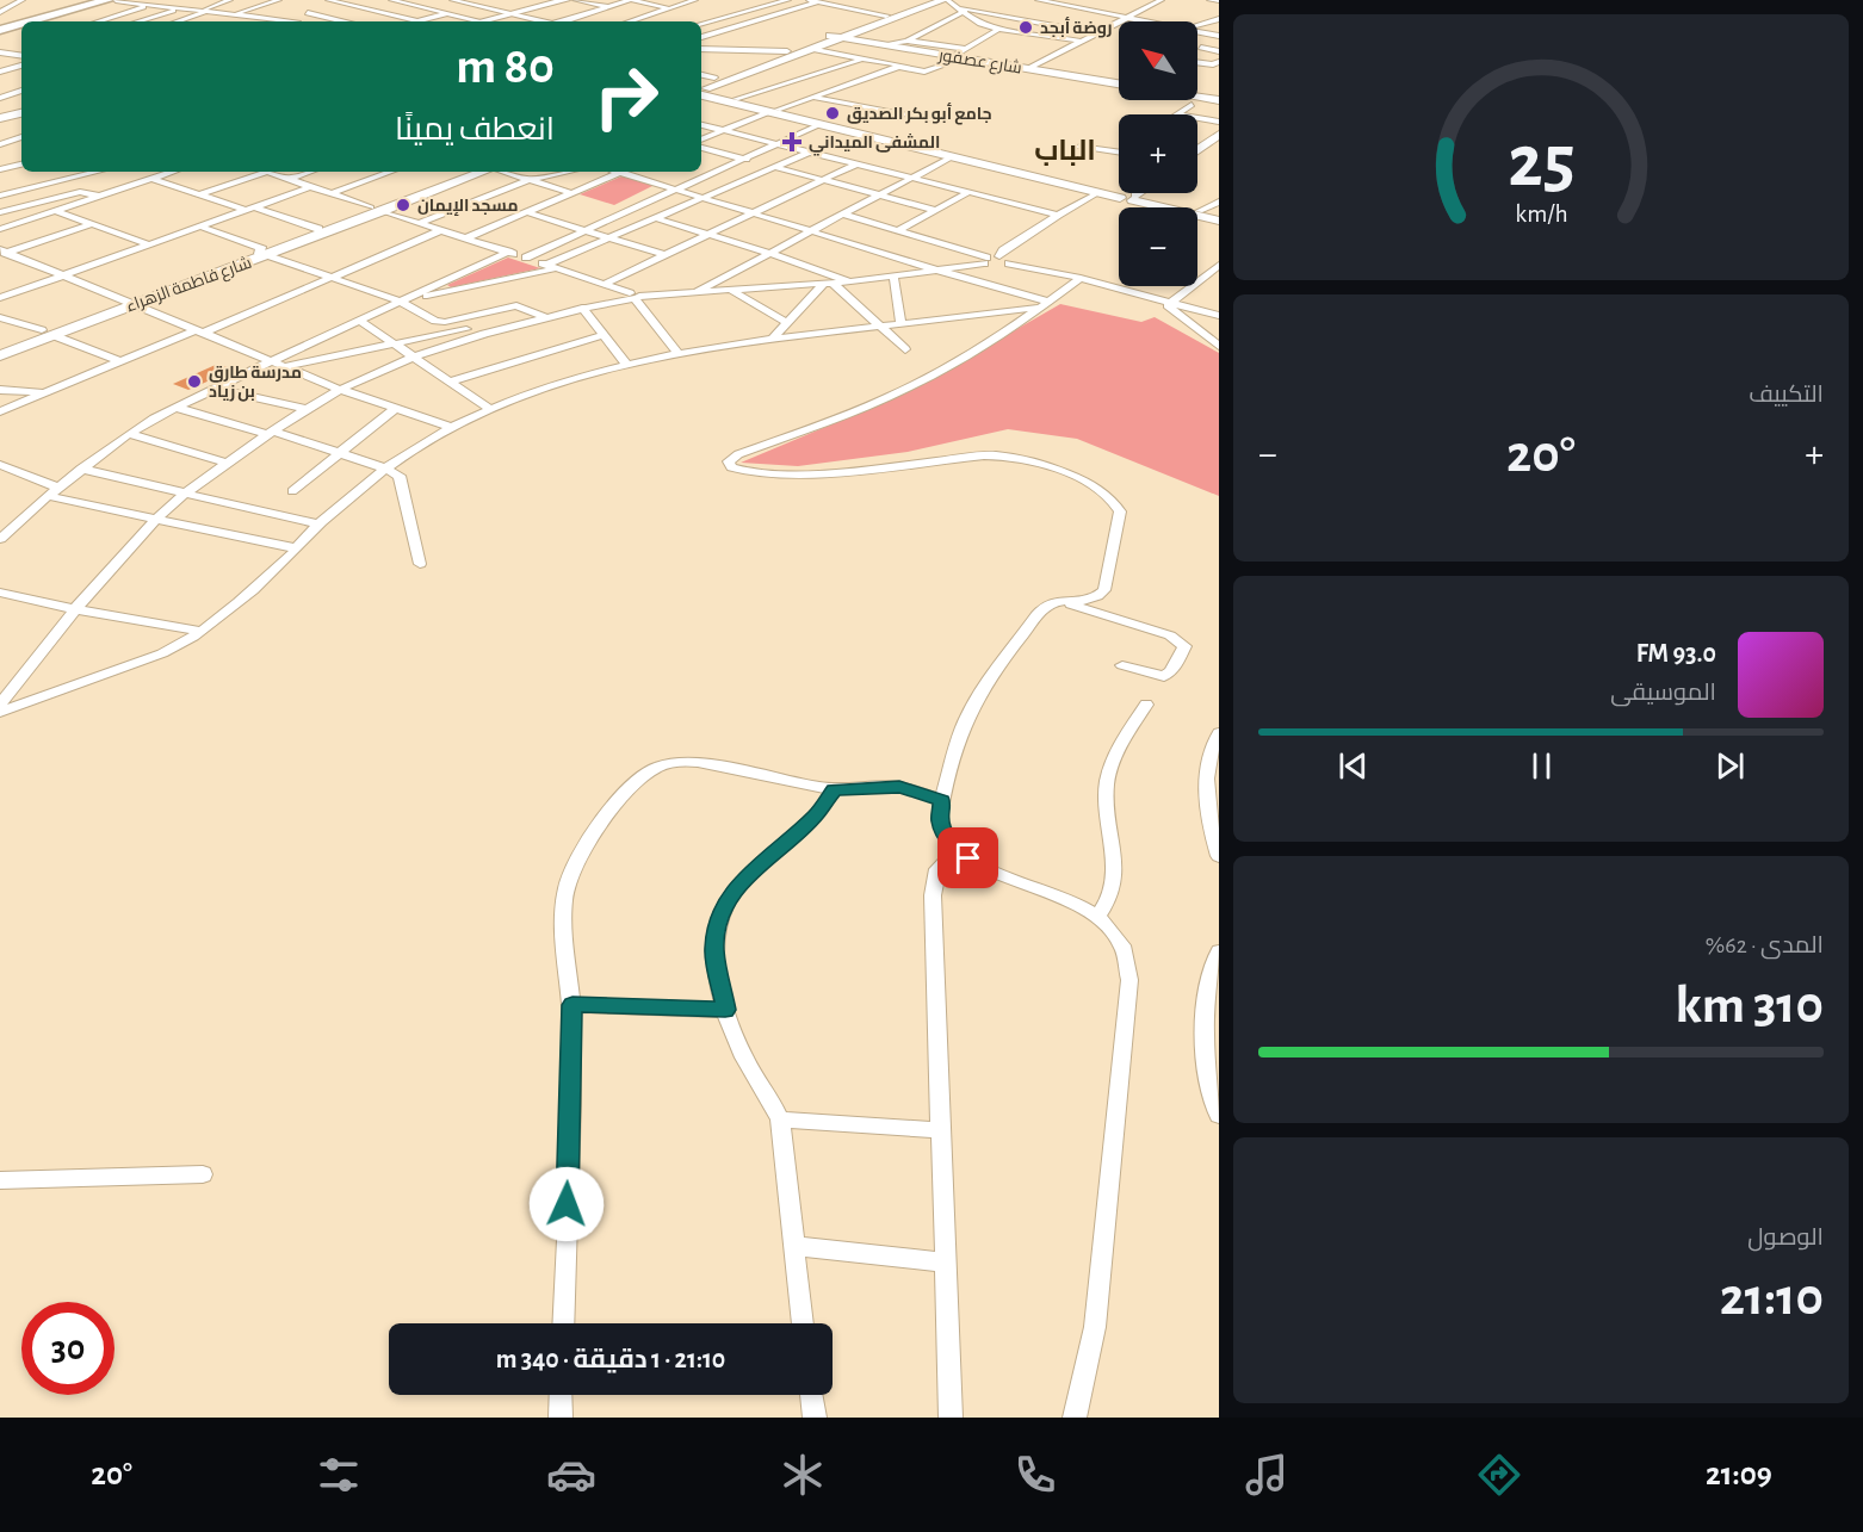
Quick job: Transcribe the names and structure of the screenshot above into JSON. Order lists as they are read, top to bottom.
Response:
{
  "streets": {
    "main road": ["شارع عصفور", "شارع فاطمة الزهراء"]
  },
  "districts": ["الباب"],
  "places": {
    "other": [
      "روضة أبجد",
      "جامع أبو بكر الصديق",
      "مسجد الإيمان",
      "مدرسة طارق بن زياد"
    ],
    "health": ["المشفى الميداني"]
  },
  "north": "top left",
  "page": {
    "map_buttons": ["+", "−"],
    "turn": ["80 m", "انعطف يمينًا"],
    "tile": [
      "التكييف",
      ["المدى · 62%", "310 km"],
      ["الوصول", "21:10"]
    ],
    "heat": ["−", "20°", "+"],
    "song": ["93.0 FM", "الموسيقى"],
    "limit": "30",
    "trip": "21:10 · 1 دقيقة · 340 m",
    "tabs": ["21:09", "20°"],
    "gauge": ["25", "km/h"]
  }
}
